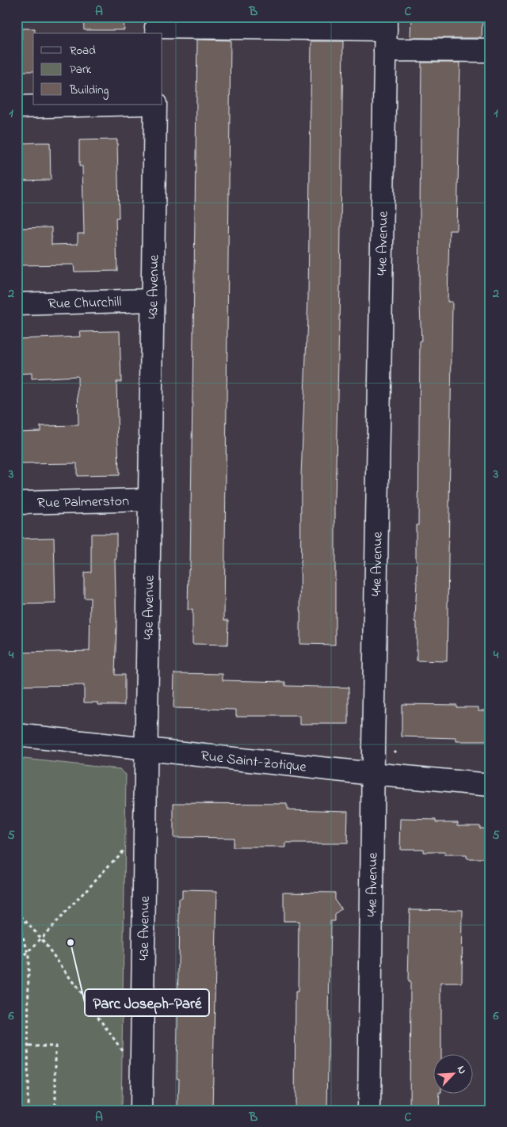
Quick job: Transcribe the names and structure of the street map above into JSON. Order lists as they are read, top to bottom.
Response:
{
  "streets": {
    "street": [
      "44e Avenue",
      "43e Avenue",
      "Rue Churchill",
      "Rue Palmerston",
      "Rue Saint-Zotique"
    ]
  },
  "crossings": [
    ["44e Avenue", "Rue Saint-Zotique"],
    ["43e Avenue", "Rue Churchill"],
    ["43e Avenue", "Rue Palmerston"],
    ["43e Avenue", "Rue Saint-Zotique"]
  ],
  "places": ["Parc Joseph-Paré"],
  "legend": ["Road", "Park", "Building"],
  "north": "top right",
  "grid": {
    "columns": ["A", "B", "C"],
    "rows": [
      "1",
      "2",
      "3",
      "4",
      "5",
      "6"
    ]
  }
}
